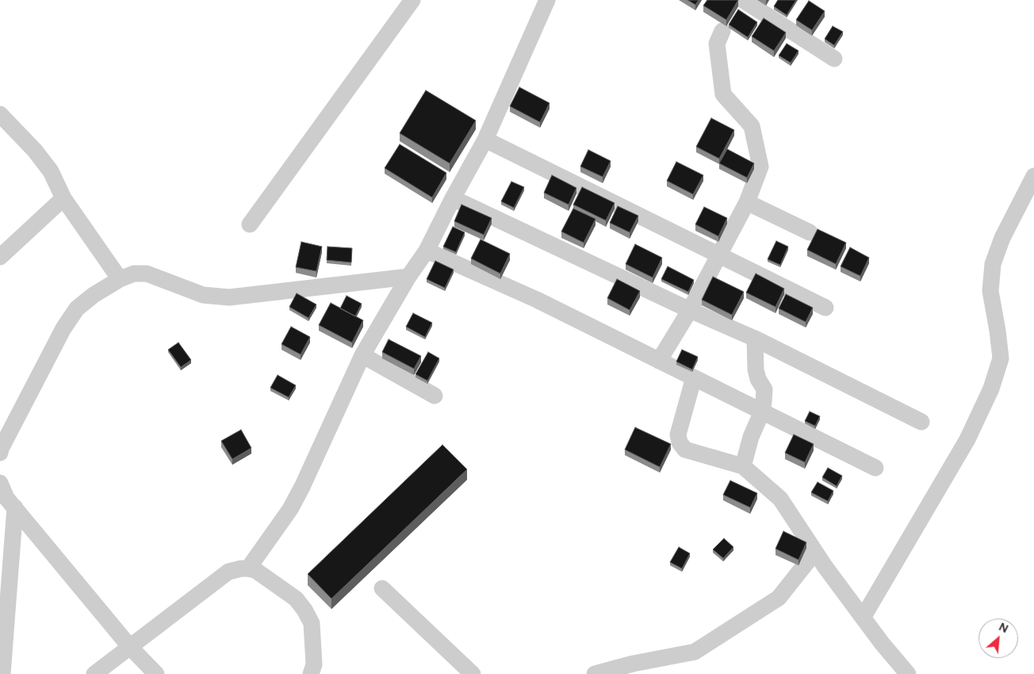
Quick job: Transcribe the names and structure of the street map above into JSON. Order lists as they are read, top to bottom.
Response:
{
  "north": "top right"
}
